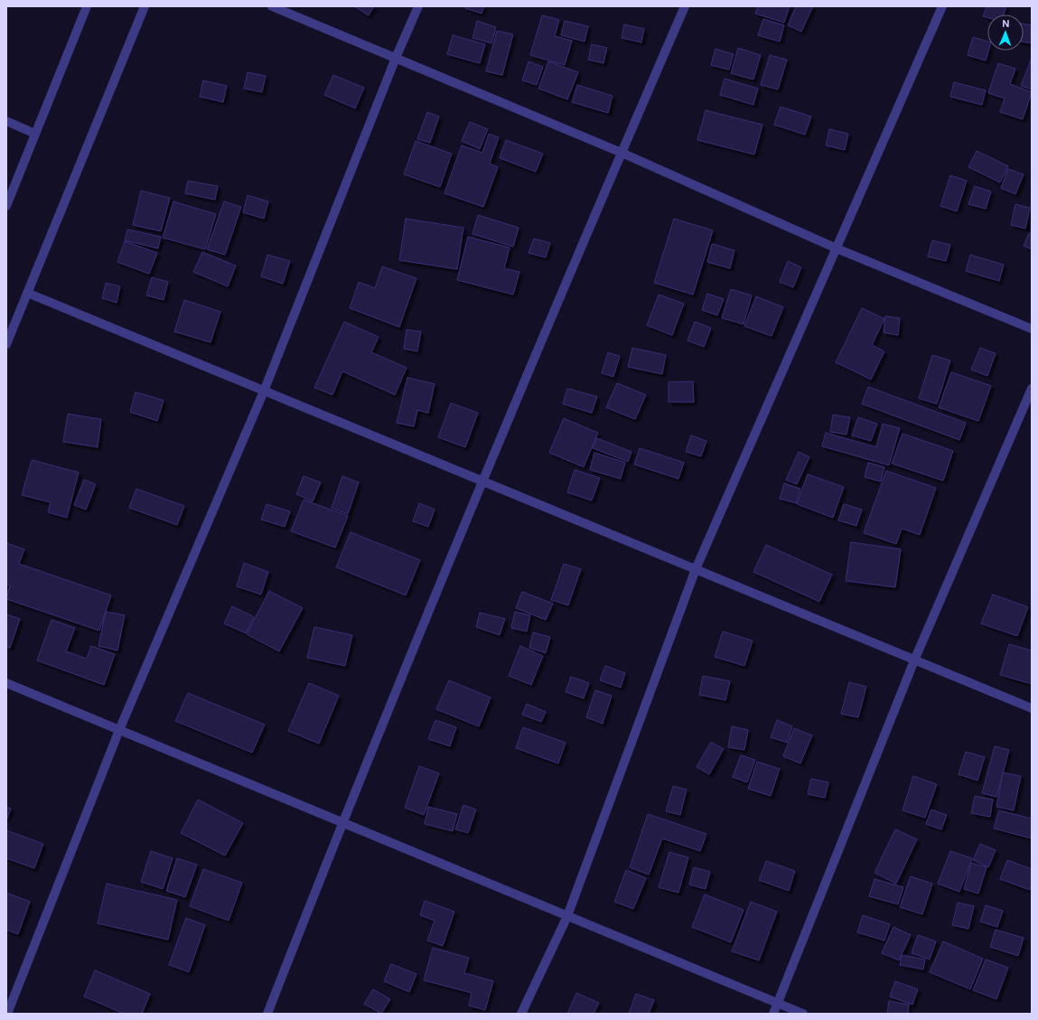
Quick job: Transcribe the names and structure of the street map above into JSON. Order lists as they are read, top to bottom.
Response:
{
  "north": "top"
}
